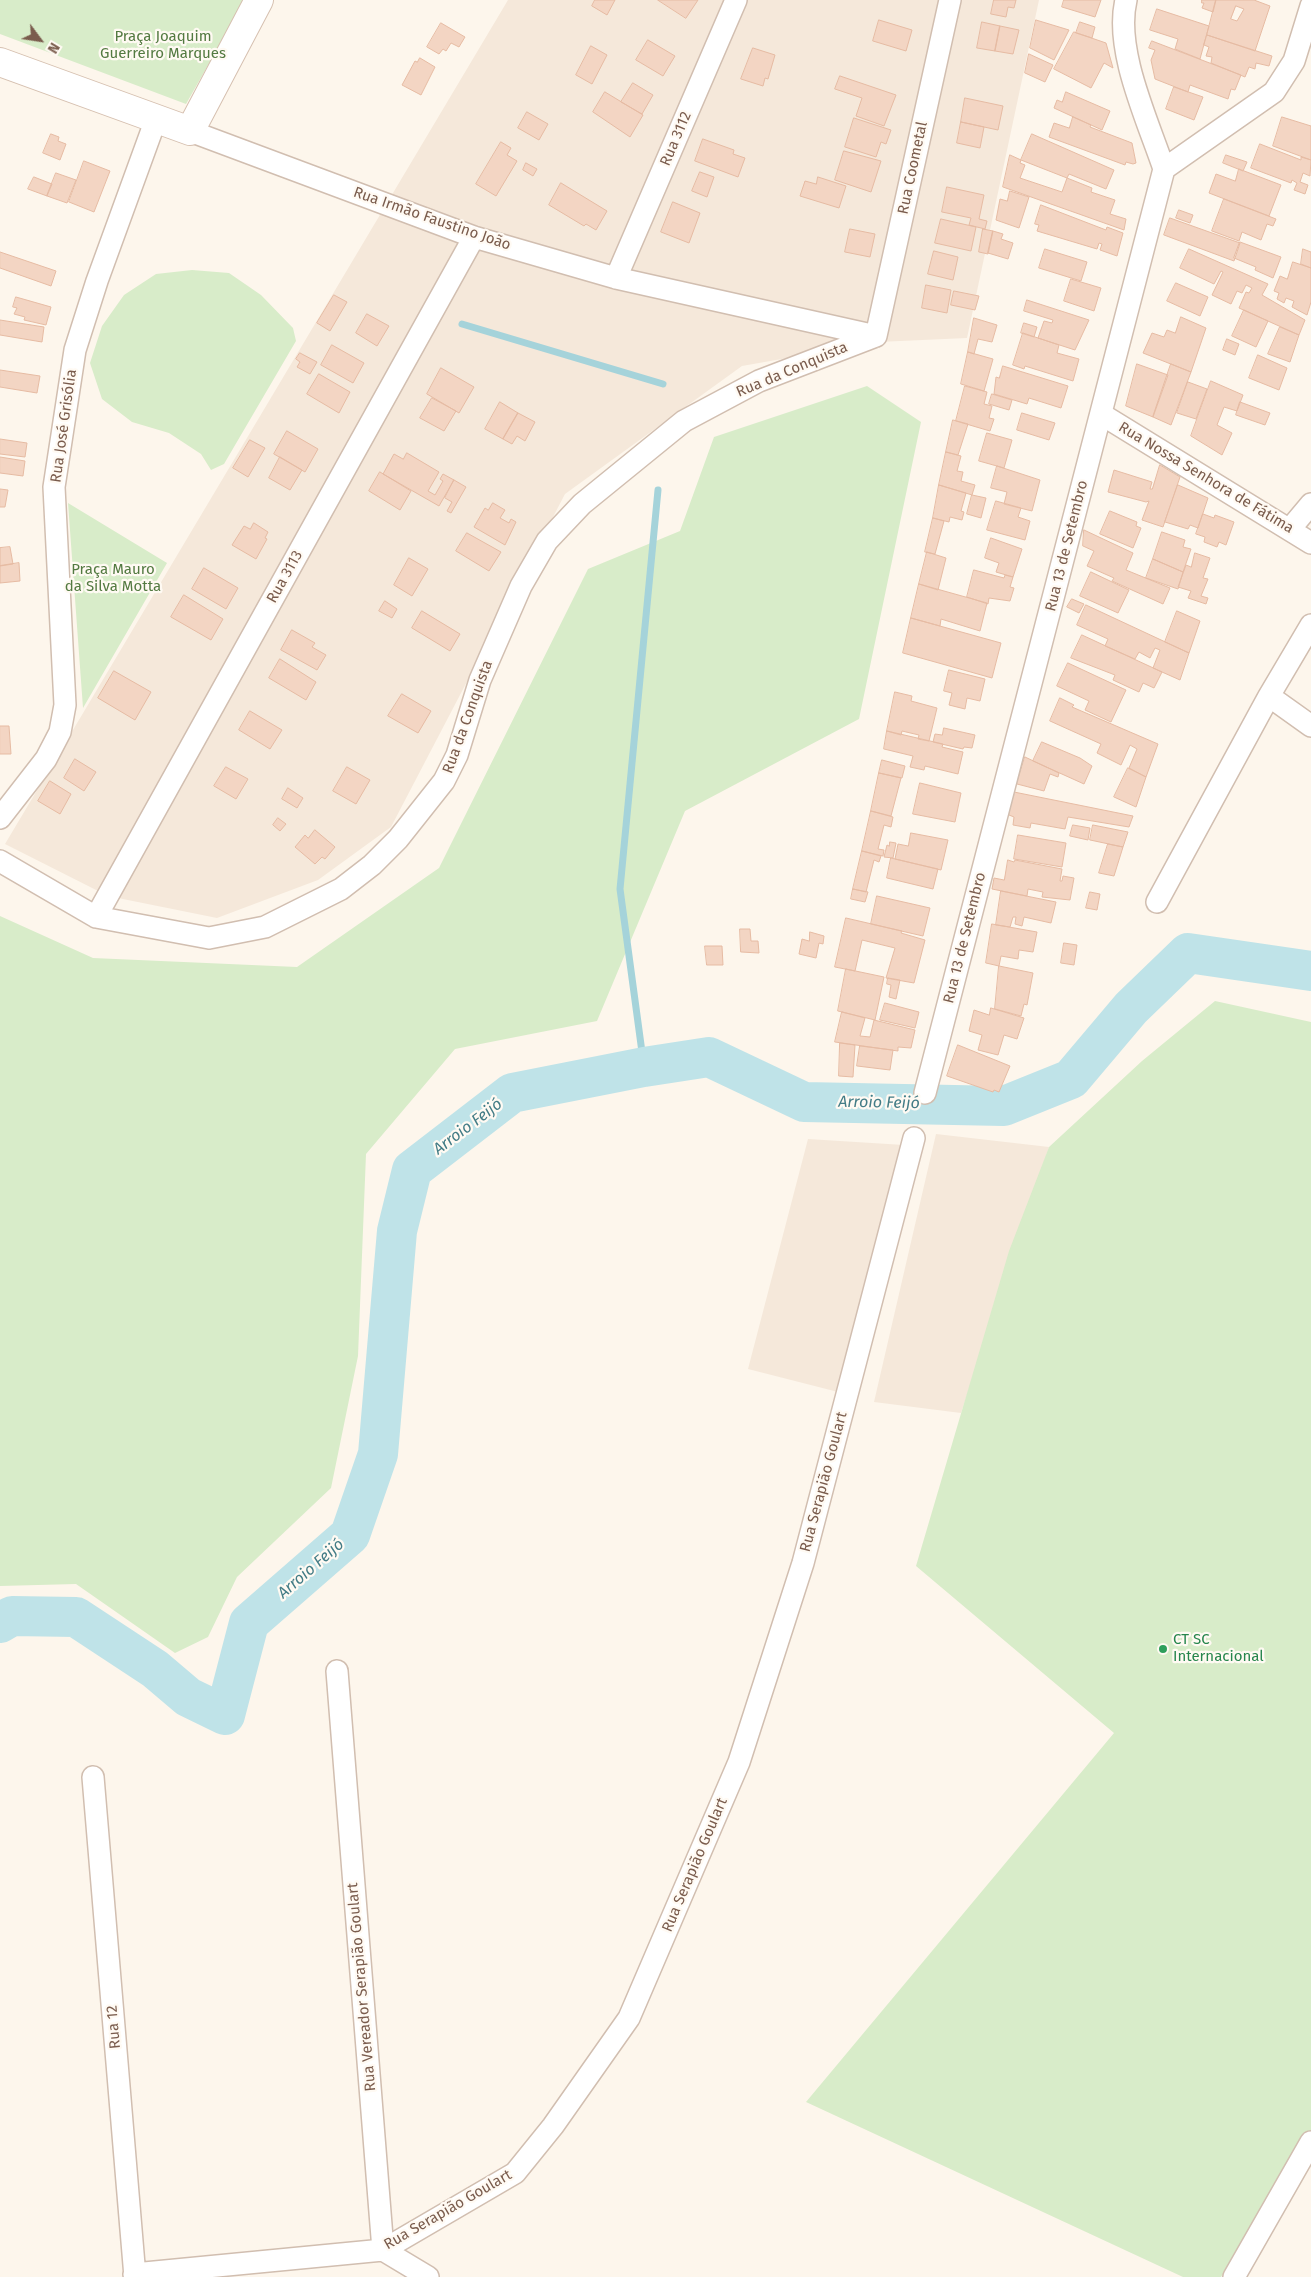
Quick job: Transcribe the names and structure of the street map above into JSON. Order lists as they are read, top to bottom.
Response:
{
  "streets": {
    "street": [
      "Rua 3112",
      "Rua Coometal",
      "Rua Irmão Faustino João",
      "Rua da Conquista",
      "Rua José Grisólia",
      "Rua Nossa Senhora de Fátima",
      "Rua 13 de Setembro",
      "Rua 3113",
      "Rua Serapião Goulart",
      "Rua Vereador Serapião Goulart",
      "Rua 12"
    ]
  },
  "crossings": [
    ["Rua 3112", "Rua Irmão Faustino João"],
    ["Rua Coometal", "Rua Irmão Faustino João"],
    ["Rua Coometal", "Rua da Conquista"],
    ["Rua Irmão Faustino João", "Rua da Conquista"],
    ["Rua Irmão Faustino João", "Rua José Grisólia"],
    ["Rua Irmão Faustino João", "Rua 3113"],
    ["Rua da Conquista", "Rua 3113"],
    ["Rua Nossa Senhora de Fátima", "Rua 13 de Setembro"],
    ["Rua Serapião Goulart", "Rua Vereador Serapião Goulart"],
    ["Rua Serapião Goulart", "Rua 12"]
  ],
  "water": ["Arroio Feijó"],
  "parks": ["Praça Joaquim Guerreiro Marques", "Praça Mauro da Silva Motta"],
  "places": ["CT SC Internacional"],
  "north": "bottom right"
}
